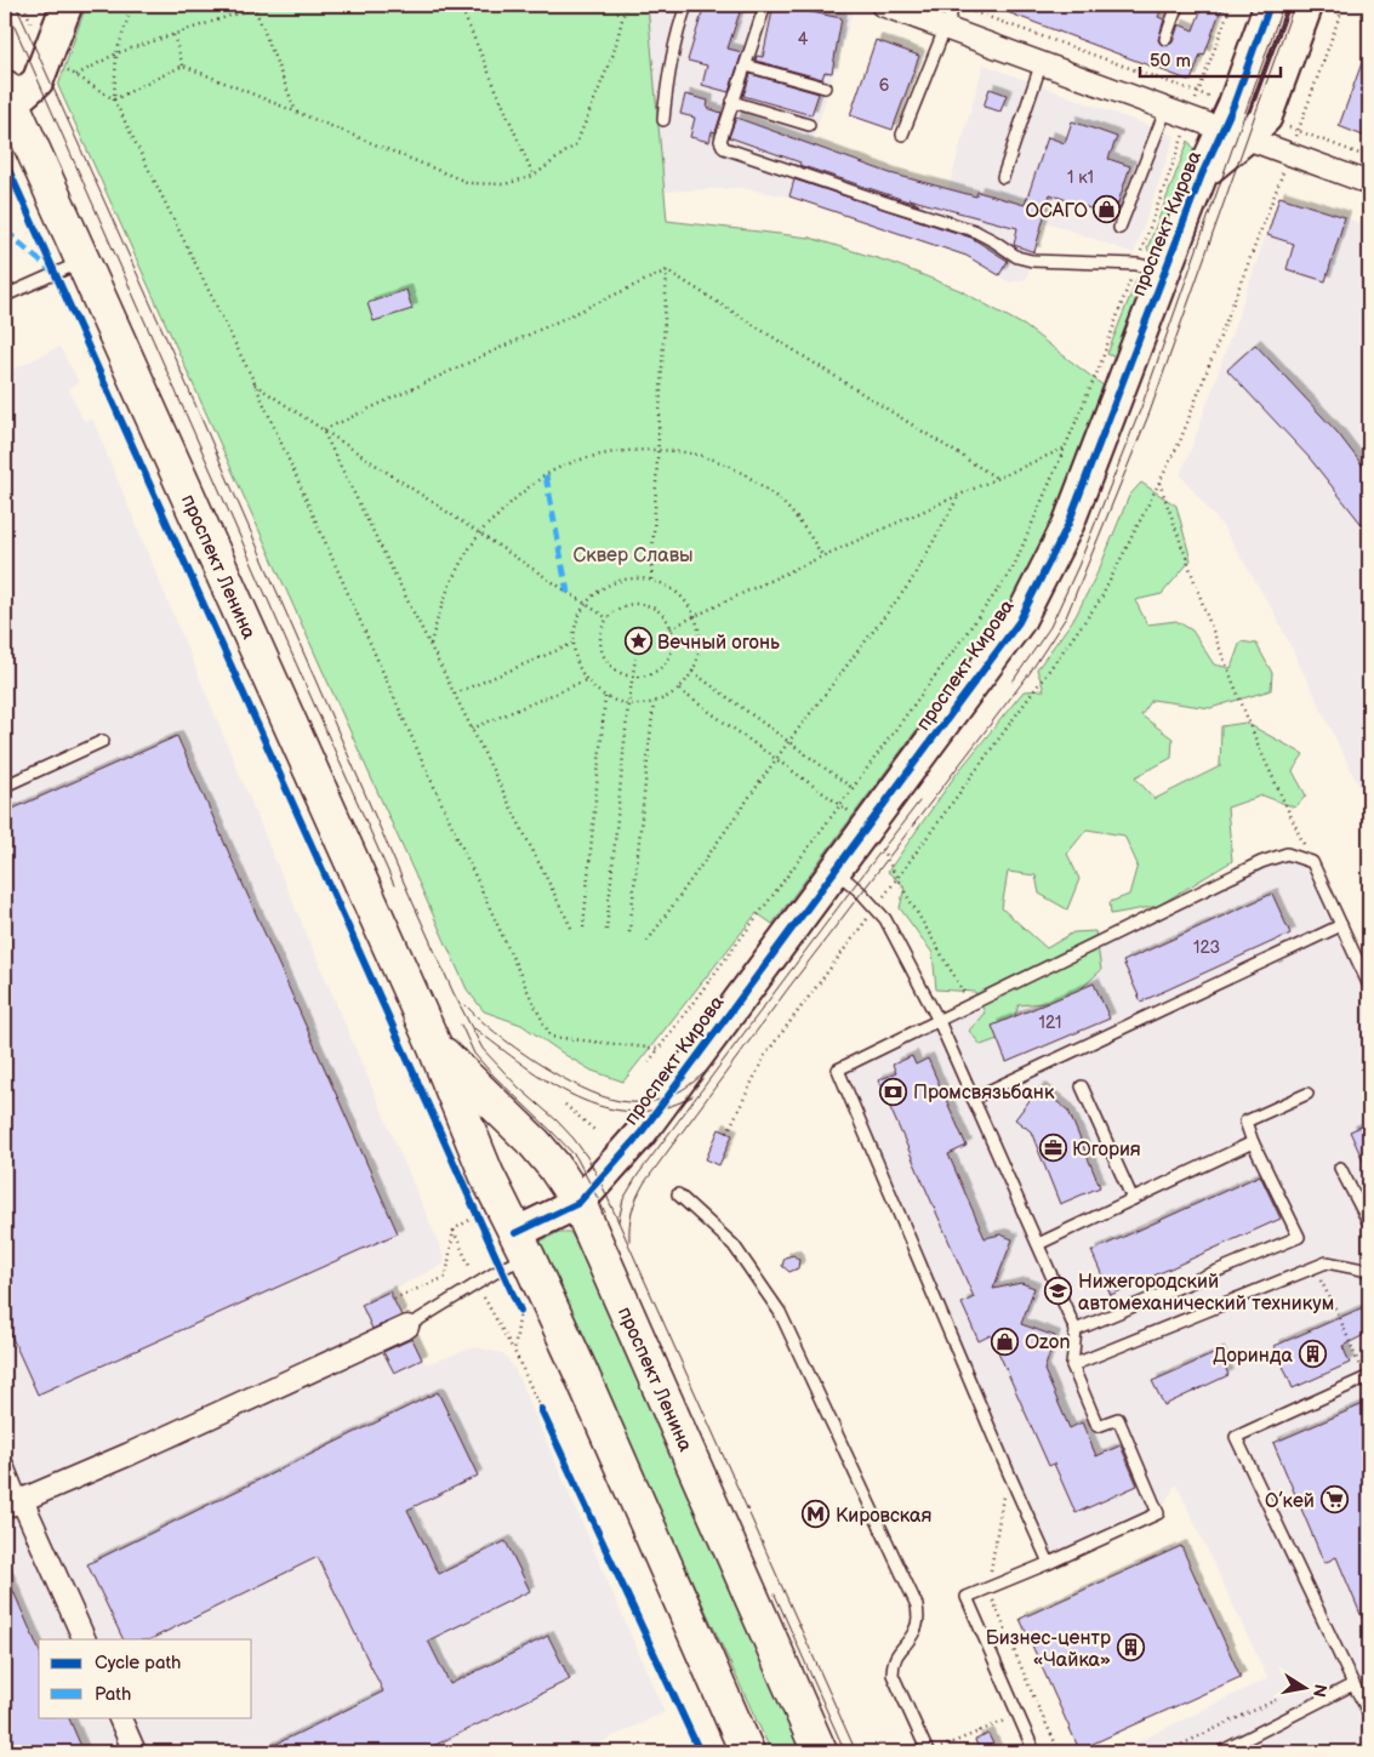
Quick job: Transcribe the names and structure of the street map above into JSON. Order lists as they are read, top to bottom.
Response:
{
  "streets": {
    "main road": ["проспект Ленина"],
    "street": ["проспект Кирова"]
  },
  "crossings": [
    ["проспект Кирова", "проспект Ленина"]
  ],
  "parks": ["Сквер Славы"],
  "places": {
    "shop": ["ОСАГО", "Ozon"],
    "place": ["Вечный огонь"],
    "bank": ["Промсвязьбанк"],
    "office": ["Югория"],
    "school or university": ["Нижегородский автомеханический техникум"],
    "building": ["Доринда", "Бизнес-центр «Чайка»"],
    "supermarket": ["О’кей"],
    "metro station": ["Кировская"]
  },
  "house_numbers": [
    "4",
    "6",
    "1 к1",
    "123",
    "121"
  ],
  "legend": ["Cycle path", "Path"],
  "scale_bar": "50 m",
  "north": "right"
}
